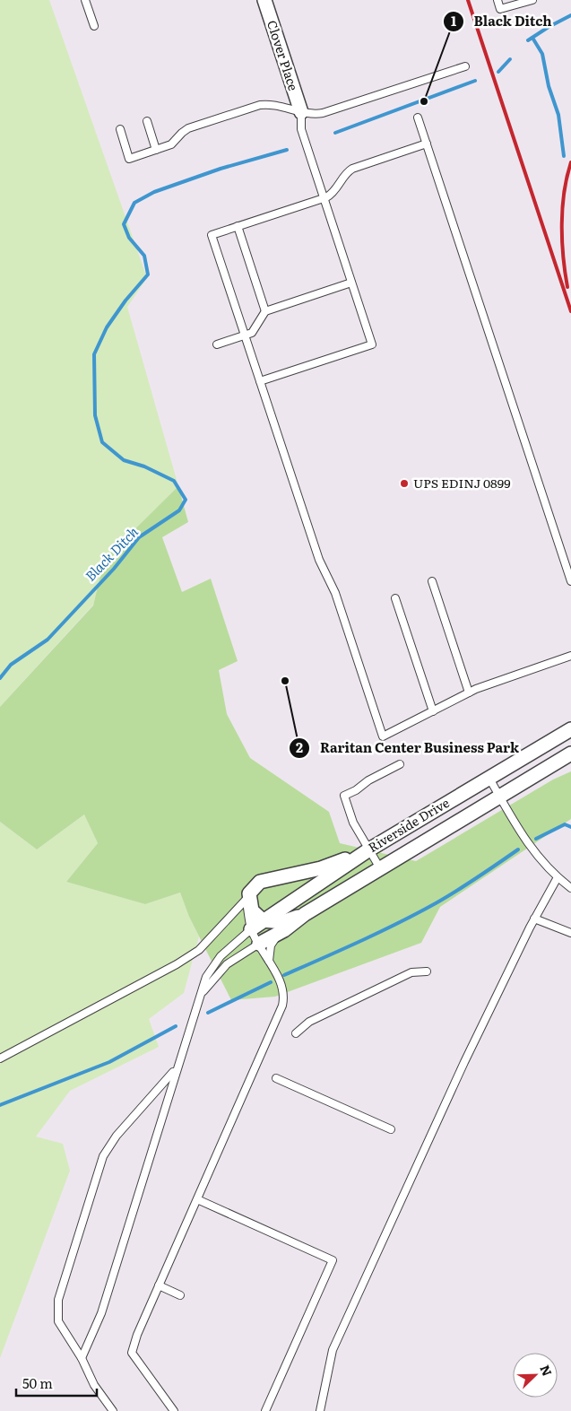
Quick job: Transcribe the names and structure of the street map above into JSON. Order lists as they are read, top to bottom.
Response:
{
  "streets": {
    "street": ["Clover Place", "Riverside Drive"]
  },
  "water": ["Black Ditch"],
  "places": ["Black Ditch", "UPS EDINJ 0899", "Raritan Center Business Park"],
  "scale_bar": "50 m",
  "north": "top right"
}
